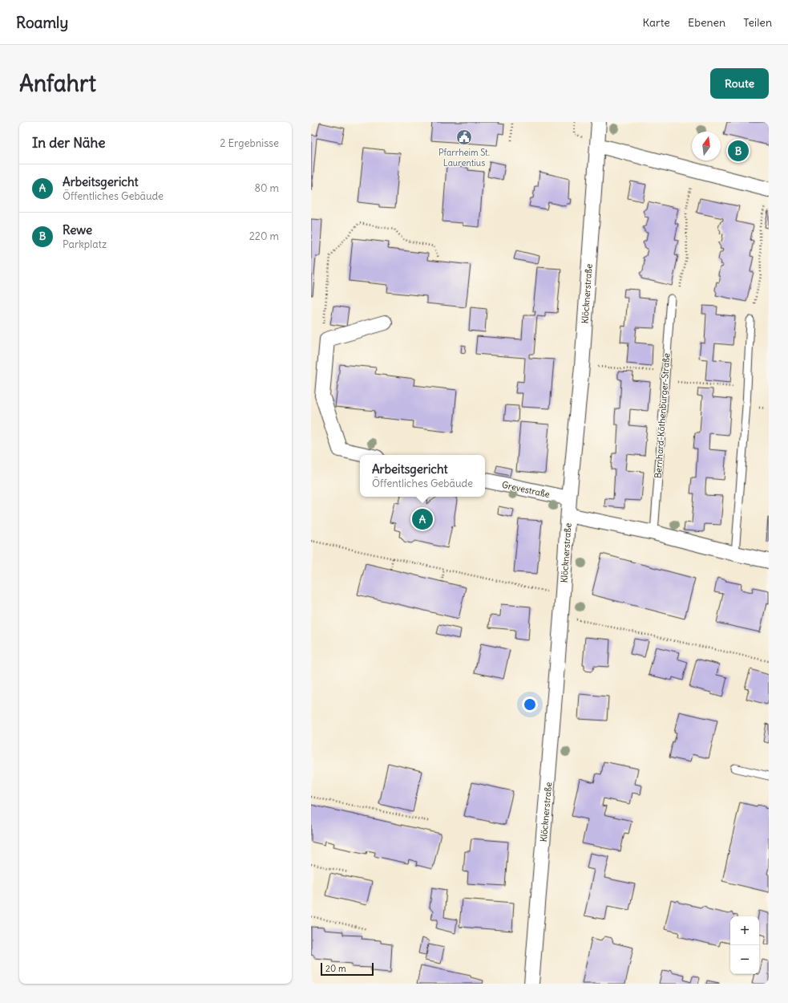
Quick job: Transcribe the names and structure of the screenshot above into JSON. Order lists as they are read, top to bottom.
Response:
{
  "streets": {
    "street": ["Klöcknerstraße", "Grevestraße"],
    "lane": ["Bernhard-Köthenbürger-Straße"]
  },
  "crossings": [
    ["Klöcknerstraße", "Grevestraße"]
  ],
  "places": {
    "public building": ["Pfarrheim St. Laurentius"]
  },
  "scale_bar": "20 m",
  "north": "top",
  "page": {
    "header": "Roamly",
    "nav": ["Karte", "Ebenen", "Teilen"],
    "buttons": "Route",
    "title": "Anfahrt",
    "heading": ["In der Nähe", "2 Ergebnisse"],
    "pins": ["B", "A"],
    "list": [
      {
        "mark": "A",
        "name": "Arbeitsgericht",
        "note": "Öffentliches Gebäude",
        "value": "80 m"
      },
      {
        "mark": "B",
        "name": "Rewe",
        "note": "Parkplatz",
        "value": "220 m"
      }
    ],
    "popup": ["Arbeitsgericht", "Öffentliches Gebäude"],
    "map_buttons": ["+", "−"],
    "scale": "20 m"
  }
}
